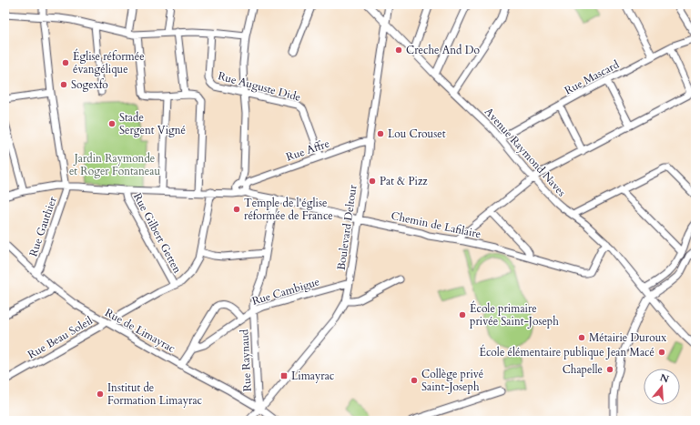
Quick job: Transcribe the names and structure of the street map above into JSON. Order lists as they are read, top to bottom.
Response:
{
  "streets": {
    "street": [
      "Rue Mascard",
      "Rue Auguste Dide",
      "Rue Affre",
      "Avenue Raymond Naves",
      "Chemin de Lafilaire",
      "Rue Gauthier",
      "Boulevard Deltour",
      "Rue Gilbert Getten",
      "Rue Cambigue",
      "Rue de Limayrac",
      "Rue Beau Soleil",
      "Rue Raynaud"
    ]
  },
  "crossings": [
    ["Rue Mascard", "Avenue Raymond Naves"],
    ["Rue Auguste Dide", "Rue Affre"],
    ["Rue Affre", "Chemin de Lafilaire"],
    ["Rue Affre", "Boulevard Deltour"],
    ["Avenue Raymond Naves", "Chemin de Lafilaire"],
    ["Avenue Raymond Naves", "Boulevard Deltour"],
    ["Chemin de Lafilaire", "Boulevard Deltour"],
    ["Chemin de Lafilaire", "Rue Raynaud"],
    ["Rue Gauthier", "Rue de Limayrac"],
    ["Boulevard Deltour", "Rue Cambigue"],
    ["Boulevard Deltour", "Rue de Limayrac"],
    ["Boulevard Deltour", "Rue Raynaud"],
    ["Rue Gilbert Getten", "Rue Beau Soleil"],
    ["Rue Cambigue", "Rue Raynaud"],
    ["Rue de Limayrac", "Rue Beau Soleil"],
    ["Rue de Limayrac", "Rue Raynaud"]
  ],
  "parks": ["Jardin Raymonde et Roger Fontaneau"],
  "places": {
    "other": [
      "Creche And Do",
      "Église réformée évangélique",
      "Sogexfo",
      "Stade Sergent Vigné",
      "Lou Crouset",
      "Pat & Pizz",
      "Temple de l'église réformée de France",
      "École primaire privée Saint-Joseph",
      "Métairie Duroux",
      "École élémentaire publique Jean Macé",
      "Chapelle",
      "Collège privé Saint-Joseph",
      "Institut de Formation Limayrac"
    ],
    "transit": ["Limayrac"]
  },
  "north": "top"
}
